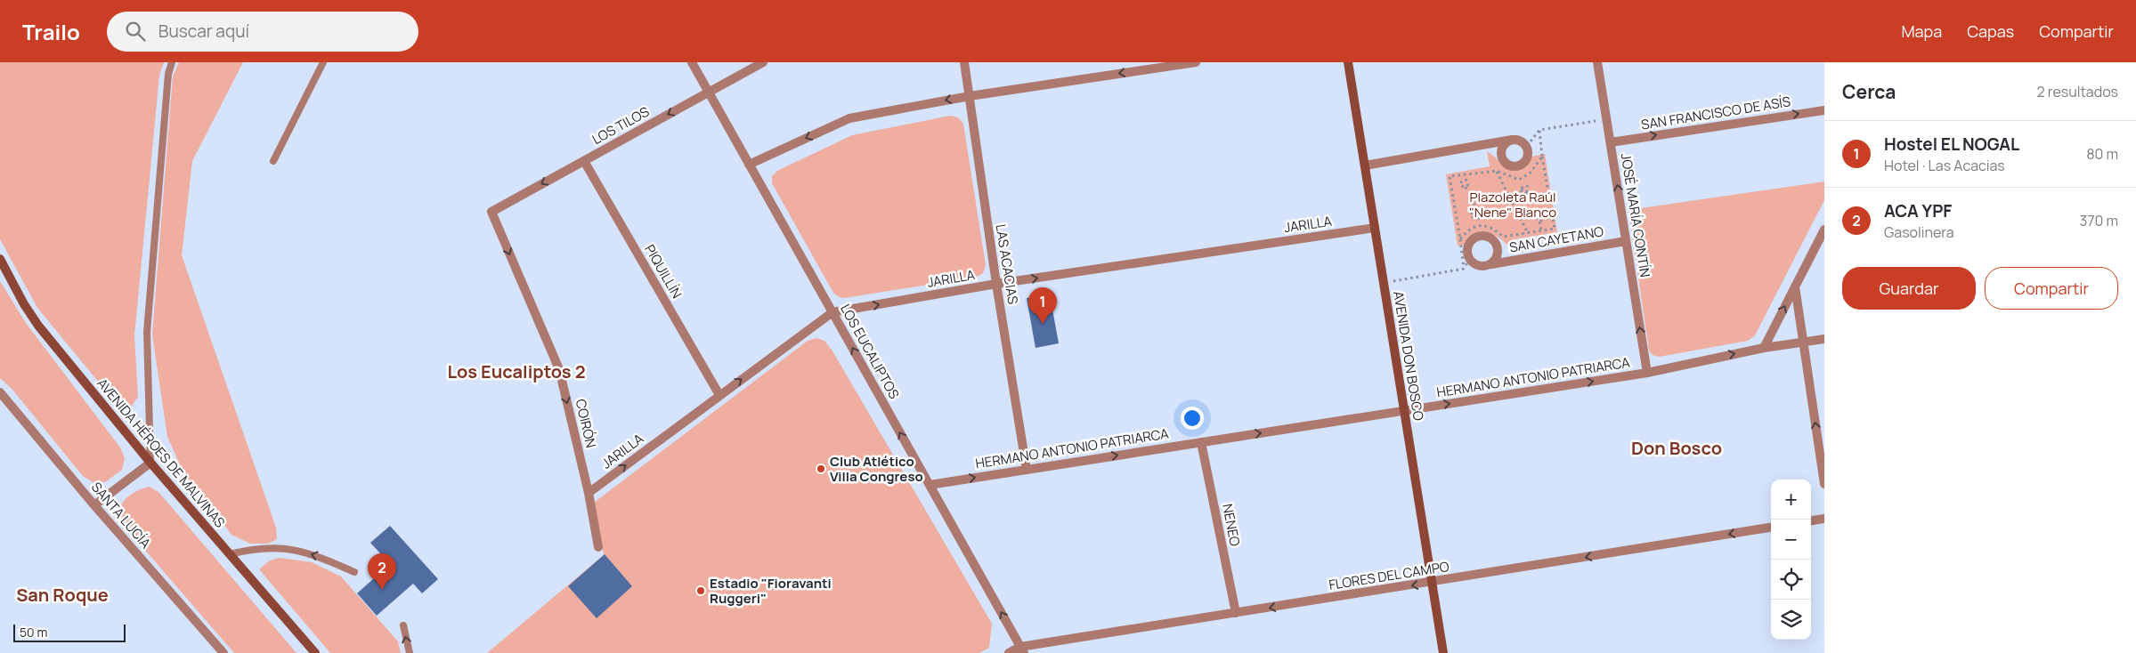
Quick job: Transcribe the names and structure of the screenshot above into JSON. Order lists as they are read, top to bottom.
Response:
{
  "streets": {
    "main road": ["AVENIDA DON BOSCO", "AVENIDA HÉROES DE MALVINAS"],
    "street": [
      "SAN FRANCISCO DE ASÍS",
      "LOS TILOS",
      "JOSÉ MARÍA CONTÍN",
      "JARILLA",
      "SAN CAYETANO",
      "LAS ACACIAS",
      "PIQUILLÍN",
      "LOS EUCALIPTOS",
      "HERMANO ANTONIO PATRIARCA",
      "COIRÓN",
      "SANTA LUCÍA",
      "NENEO",
      "FLORES DEL CAMPO"
    ]
  },
  "crossings": [
    ["SAN FRANCISCO DE ASÍS", "JOSÉ MARÍA CONTÍN"],
    ["LOS TILOS", "PIQUILLÍN"],
    ["LOS TILOS", "LOS EUCALIPTOS"],
    ["LOS TILOS", "COIRÓN"],
    ["JOSÉ MARÍA CONTÍN", "SAN CAYETANO"],
    ["JOSÉ MARÍA CONTÍN", "HERMANO ANTONIO PATRIARCA"],
    ["JARILLA", "LAS ACACIAS"],
    ["JARILLA", "PIQUILLÍN"],
    ["JARILLA", "LOS EUCALIPTOS"],
    ["JARILLA", "AVENIDA DON BOSCO"],
    ["JARILLA", "COIRÓN"],
    ["LAS ACACIAS", "HERMANO ANTONIO PATRIARCA"],
    ["LOS EUCALIPTOS", "HERMANO ANTONIO PATRIARCA"],
    ["LOS EUCALIPTOS", "FLORES DEL CAMPO"],
    ["AVENIDA DON BOSCO", "HERMANO ANTONIO PATRIARCA"],
    ["AVENIDA DON BOSCO", "FLORES DEL CAMPO"],
    ["HERMANO ANTONIO PATRIARCA", "NENEO"],
    ["NENEO", "FLORES DEL CAMPO"]
  ],
  "one_way": [
    "SAN FRANCISCO DE ASÍS",
    "LOS TILOS",
    "JOSÉ MARÍA CONTÍN",
    "JARILLA",
    "LOS EUCALIPTOS",
    "HERMANO ANTONIO PATRIARCA",
    "COIRÓN",
    "FLORES DEL CAMPO"
  ],
  "districts": ["Los Eucaliptos 2", "Don Bosco", "San Roque"],
  "parks": ["Plazoleta Raúl \"Nene\" Blanco"],
  "places": ["Club Atlético Villa Congreso", "Estadio \"Fioravanti Ruggeri\""],
  "scale_bar": "50 m",
  "page": {
    "header": "Trailo",
    "search": "Buscar aquí",
    "nav": ["Mapa", "Capas", "Compartir"],
    "heading": ["Cerca", "2 resultados"],
    "list": [
      {
        "mark": "1",
        "name": "Hostel EL NOGAL",
        "note": "Hotel · Las Acacias",
        "value": "80 m"
      },
      {
        "mark": "2",
        "name": "ACA YPF",
        "note": "Gasolinera",
        "value": "370 m"
      }
    ],
    "buttons": ["Guardar", "Compartir"],
    "pins": ["1", "2"],
    "map_buttons": ["+", "−"],
    "scale": "50 m"
  }
}
